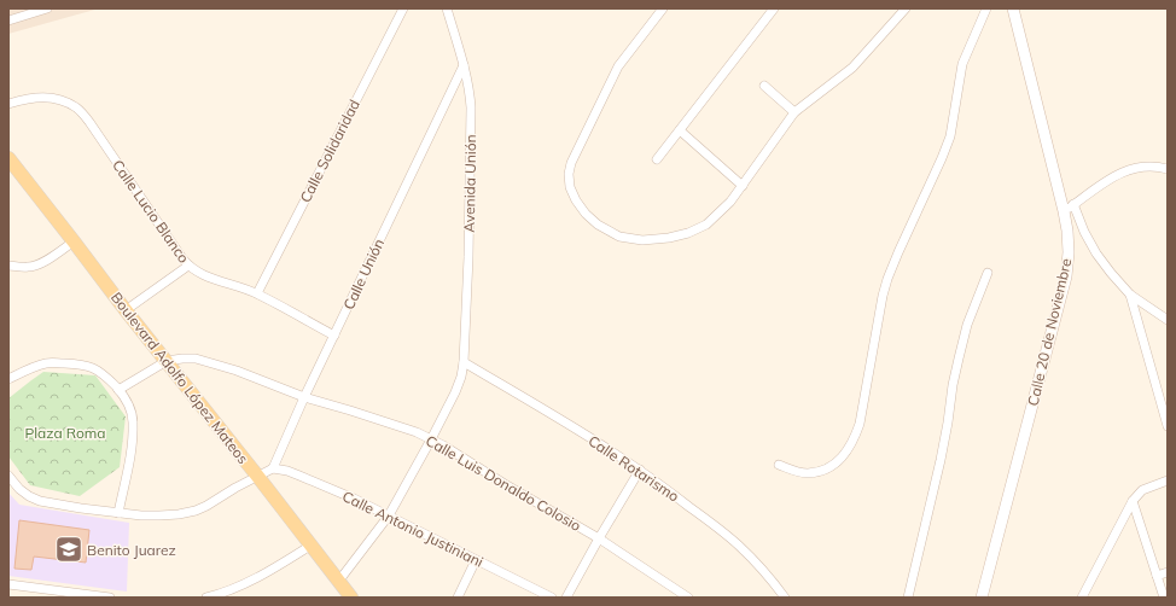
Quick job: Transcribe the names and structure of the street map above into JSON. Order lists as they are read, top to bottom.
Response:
{
  "streets": {
    "main road": ["Boulevard Adolfo López Mateos"],
    "street": [
      "Calle Solidaridad",
      "Avenida Unión",
      "Calle Lucio Blanco",
      "Calle Unión",
      "Calle 20 de Noviembre",
      "Calle Rotarismo",
      "Calle Luis Donaldo Colosio",
      "Calle Antonio Justiniani"
    ]
  },
  "crossings": [
    ["Calle Solidaridad", "Calle Lucio Blanco"],
    ["Avenida Unión", "Calle Unión"],
    ["Avenida Unión", "Boulevard Adolfo López Mateos"],
    ["Avenida Unión", "Calle Rotarismo"],
    ["Avenida Unión", "Calle Luis Donaldo Colosio"],
    ["Avenida Unión", "Calle Antonio Justiniani"],
    ["Calle Lucio Blanco", "Calle Unión"],
    ["Calle Unión", "Calle Luis Donaldo Colosio"],
    ["Calle Unión", "Calle Antonio Justiniani"],
    ["Boulevard Adolfo López Mateos", "Calle Luis Donaldo Colosio"]
  ],
  "parks": ["Plaza Roma"],
  "places": {
    "school or university": ["Benito Juarez"]
  }
}
